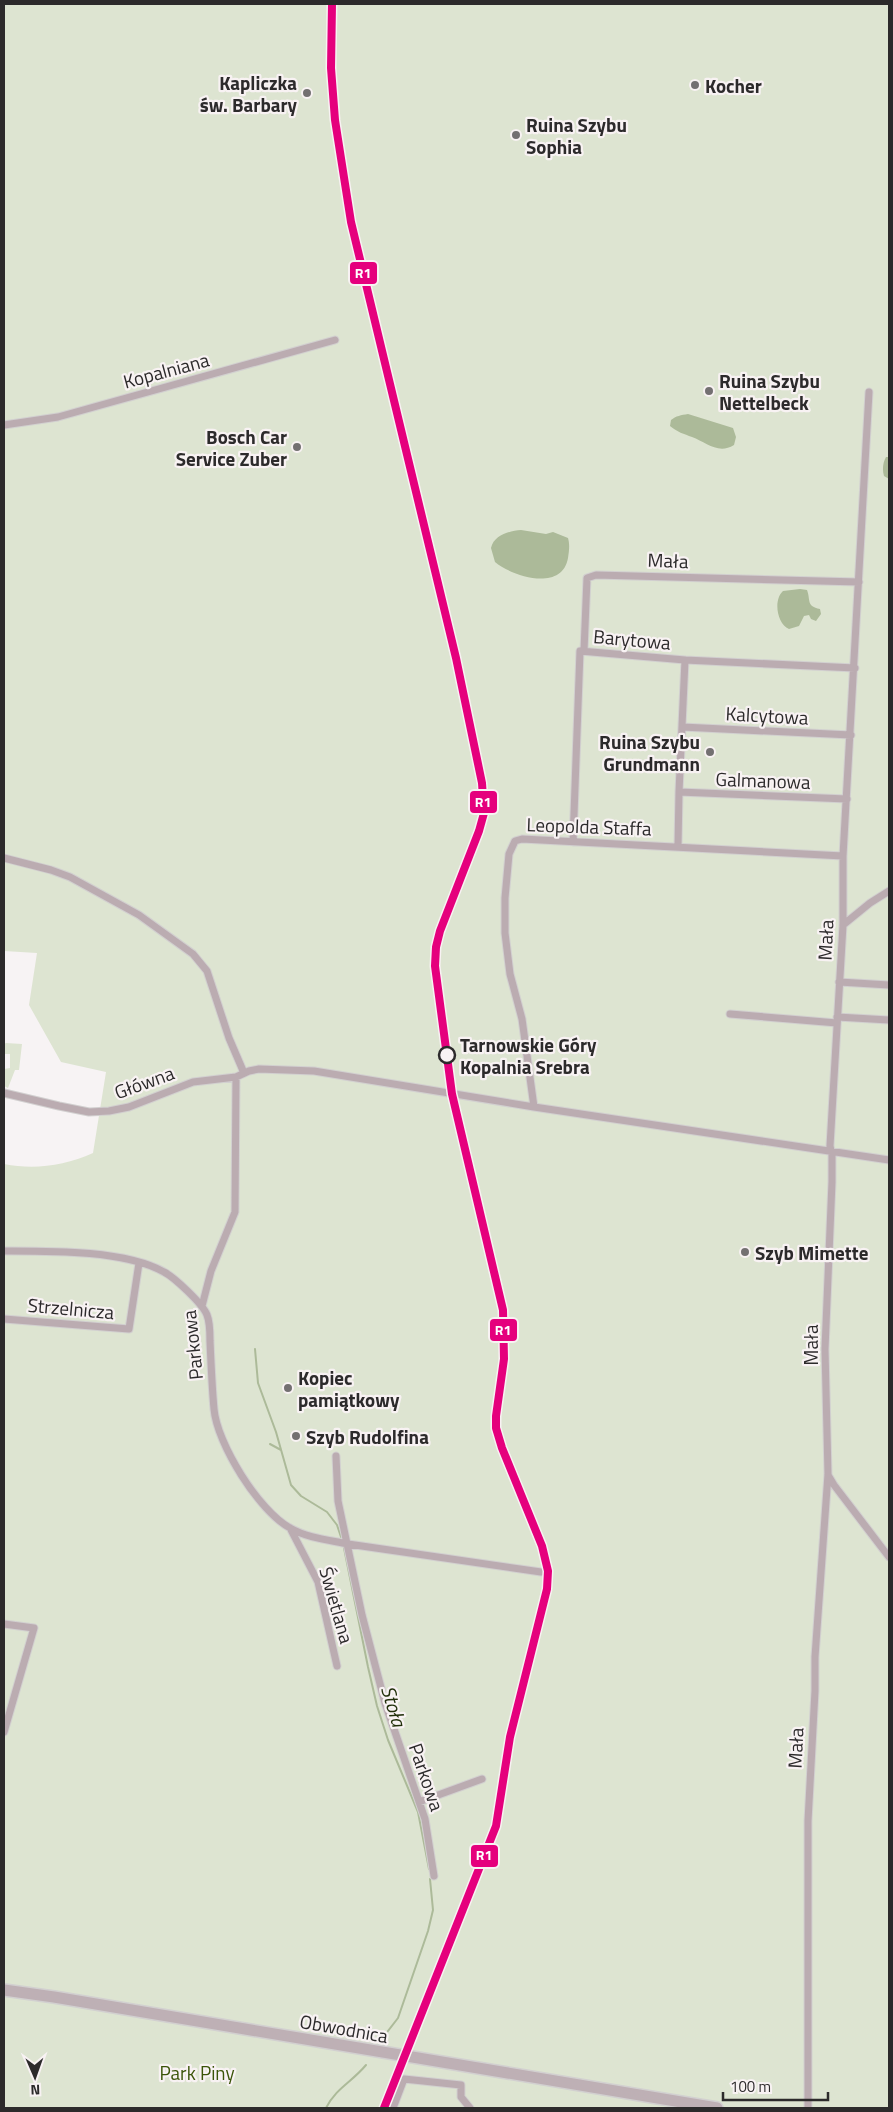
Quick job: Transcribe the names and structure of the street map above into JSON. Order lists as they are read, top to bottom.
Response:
{
  "streets": {
    "highway": ["Obwodnica"],
    "street": [
      "Kopalniana",
      "Mała",
      "Barytowa",
      "Kalcytowa",
      "Galmanowa",
      "Leopolda Staffa",
      "Główna",
      "Strzelnicza",
      "Parkowa",
      "Świetlana"
    ]
  },
  "crossings": [
    ["Mała", "Barytowa"],
    ["Mała", "Kalcytowa"],
    ["Mała", "Galmanowa"],
    ["Mała", "Leopolda Staffa"],
    ["Barytowa", "Kalcytowa"],
    ["Barytowa", "Galmanowa"],
    ["Barytowa", "Leopolda Staffa"],
    ["Główna", "Parkowa"],
    ["Parkowa", "Świetlana"]
  ],
  "water": ["Stoła"],
  "parks": ["Park Piny"],
  "places": [
    "Kocher",
    "Kapliczka św. Barbary",
    "Ruina Szybu Sophia",
    "Ruina Szybu Nettelbeck",
    "Bosch Car Service Zuber",
    "Ruina Szybu Grundmann",
    "Tarnowskie Góry Kopalnia Srebra",
    "Szyb Mimette",
    "Kopiec pamiątkowy",
    "Szyb Rudolfina"
  ],
  "lines": ["transit line R1"],
  "scale_bar": "100 m",
  "north": "bottom"
}
